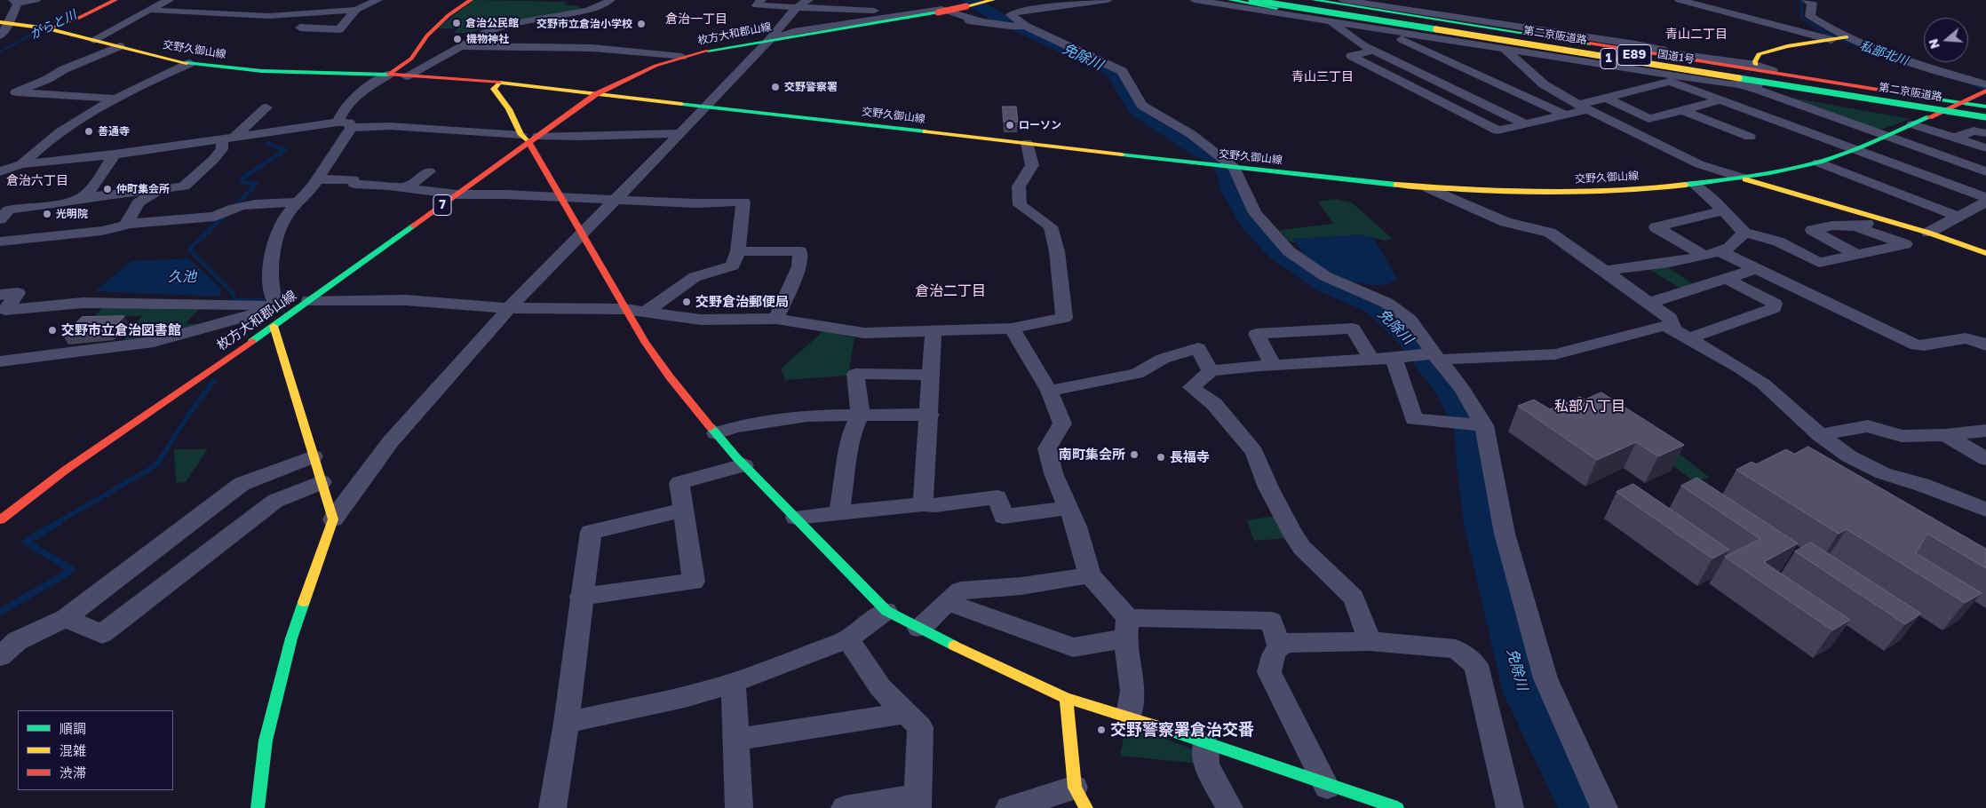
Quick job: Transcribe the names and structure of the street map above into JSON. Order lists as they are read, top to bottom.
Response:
{
  "streets": {
    "main road": [
      "枚方大和郡山線",
      "第二京阪道路",
      "交野久御山線",
      "E89",
      "国道1号",
      "1",
      "7"
    ]
  },
  "crossings": [
    ["枚方大和郡山線", "交野久御山線"],
    ["第二京阪道路", "国道1号"],
    ["交野久御山線", "国道1号"]
  ],
  "districts": [
    "倉治一丁目",
    "青山二丁目",
    "青山三丁目",
    "倉治六丁目",
    "倉治二丁目",
    "私部八丁目"
  ],
  "water": [
    "がらと川",
    "私部北川",
    "免除川",
    "久池"
  ],
  "places": [
    "倉治公民館",
    "交野市立倉治小学校",
    "機物神社",
    "交野警察署",
    "ローソン",
    "善通寺",
    "仲町集会所",
    "光明院",
    "交野倉治郵便局",
    "交野市立倉治図書館",
    "南町集会所",
    "長福寺",
    "交野警察署倉治交番"
  ],
  "legend": ["順調", "混雑", "渋滞"],
  "north": "left"
}
